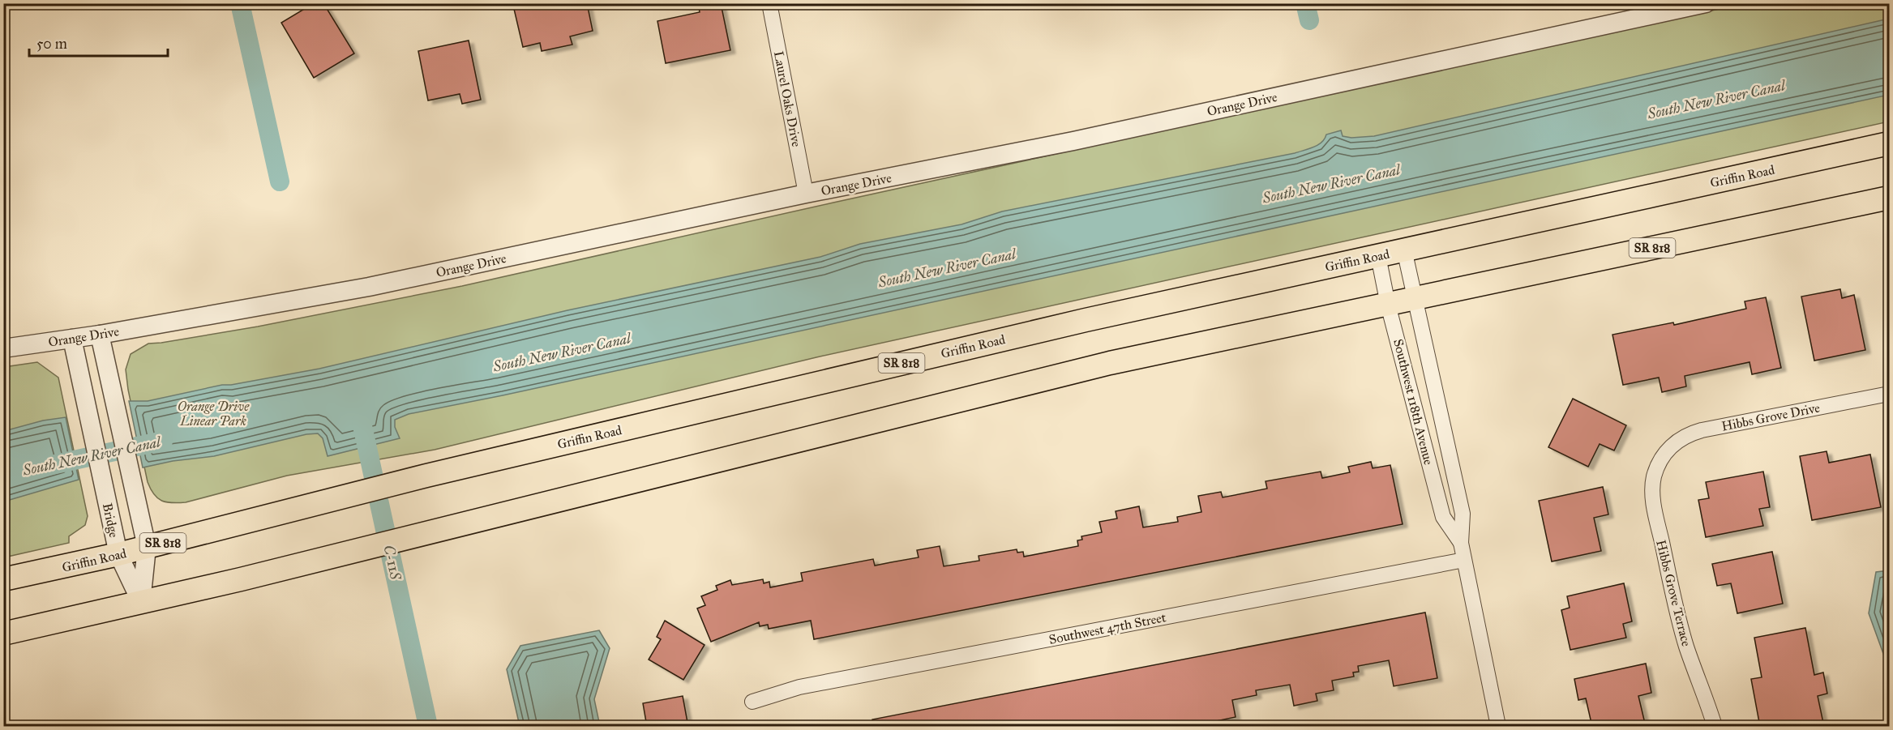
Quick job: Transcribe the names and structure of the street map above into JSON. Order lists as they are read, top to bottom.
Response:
{
  "streets": {
    "main road": ["Griffin Road", "SR 818"],
    "street": [
      "Laurel Oaks Drive",
      "Orange Drive",
      "Southwest 118th Avenue",
      "Hibbs Grove Drive",
      "Bridge",
      "Hibbs Grove Terrace",
      "Southwest 47th Street"
    ]
  },
  "crossings": [
    ["Laurel Oaks Drive", "Orange Drive"],
    ["Orange Drive", "Bridge"],
    ["Griffin Road", "Southwest 118th Avenue"],
    ["Griffin Road", "Bridge"],
    ["SR 818", "Southwest 118th Avenue"],
    ["SR 818", "Bridge"],
    ["Southwest 118th Avenue", "Southwest 47th Street"],
    ["Hibbs Grove Drive", "Hibbs Grove Terrace"]
  ],
  "water": ["South New River Canal", "C-11S"],
  "parks": ["Orange Drive Linear Park"],
  "scale_bar": "50 m"
}
